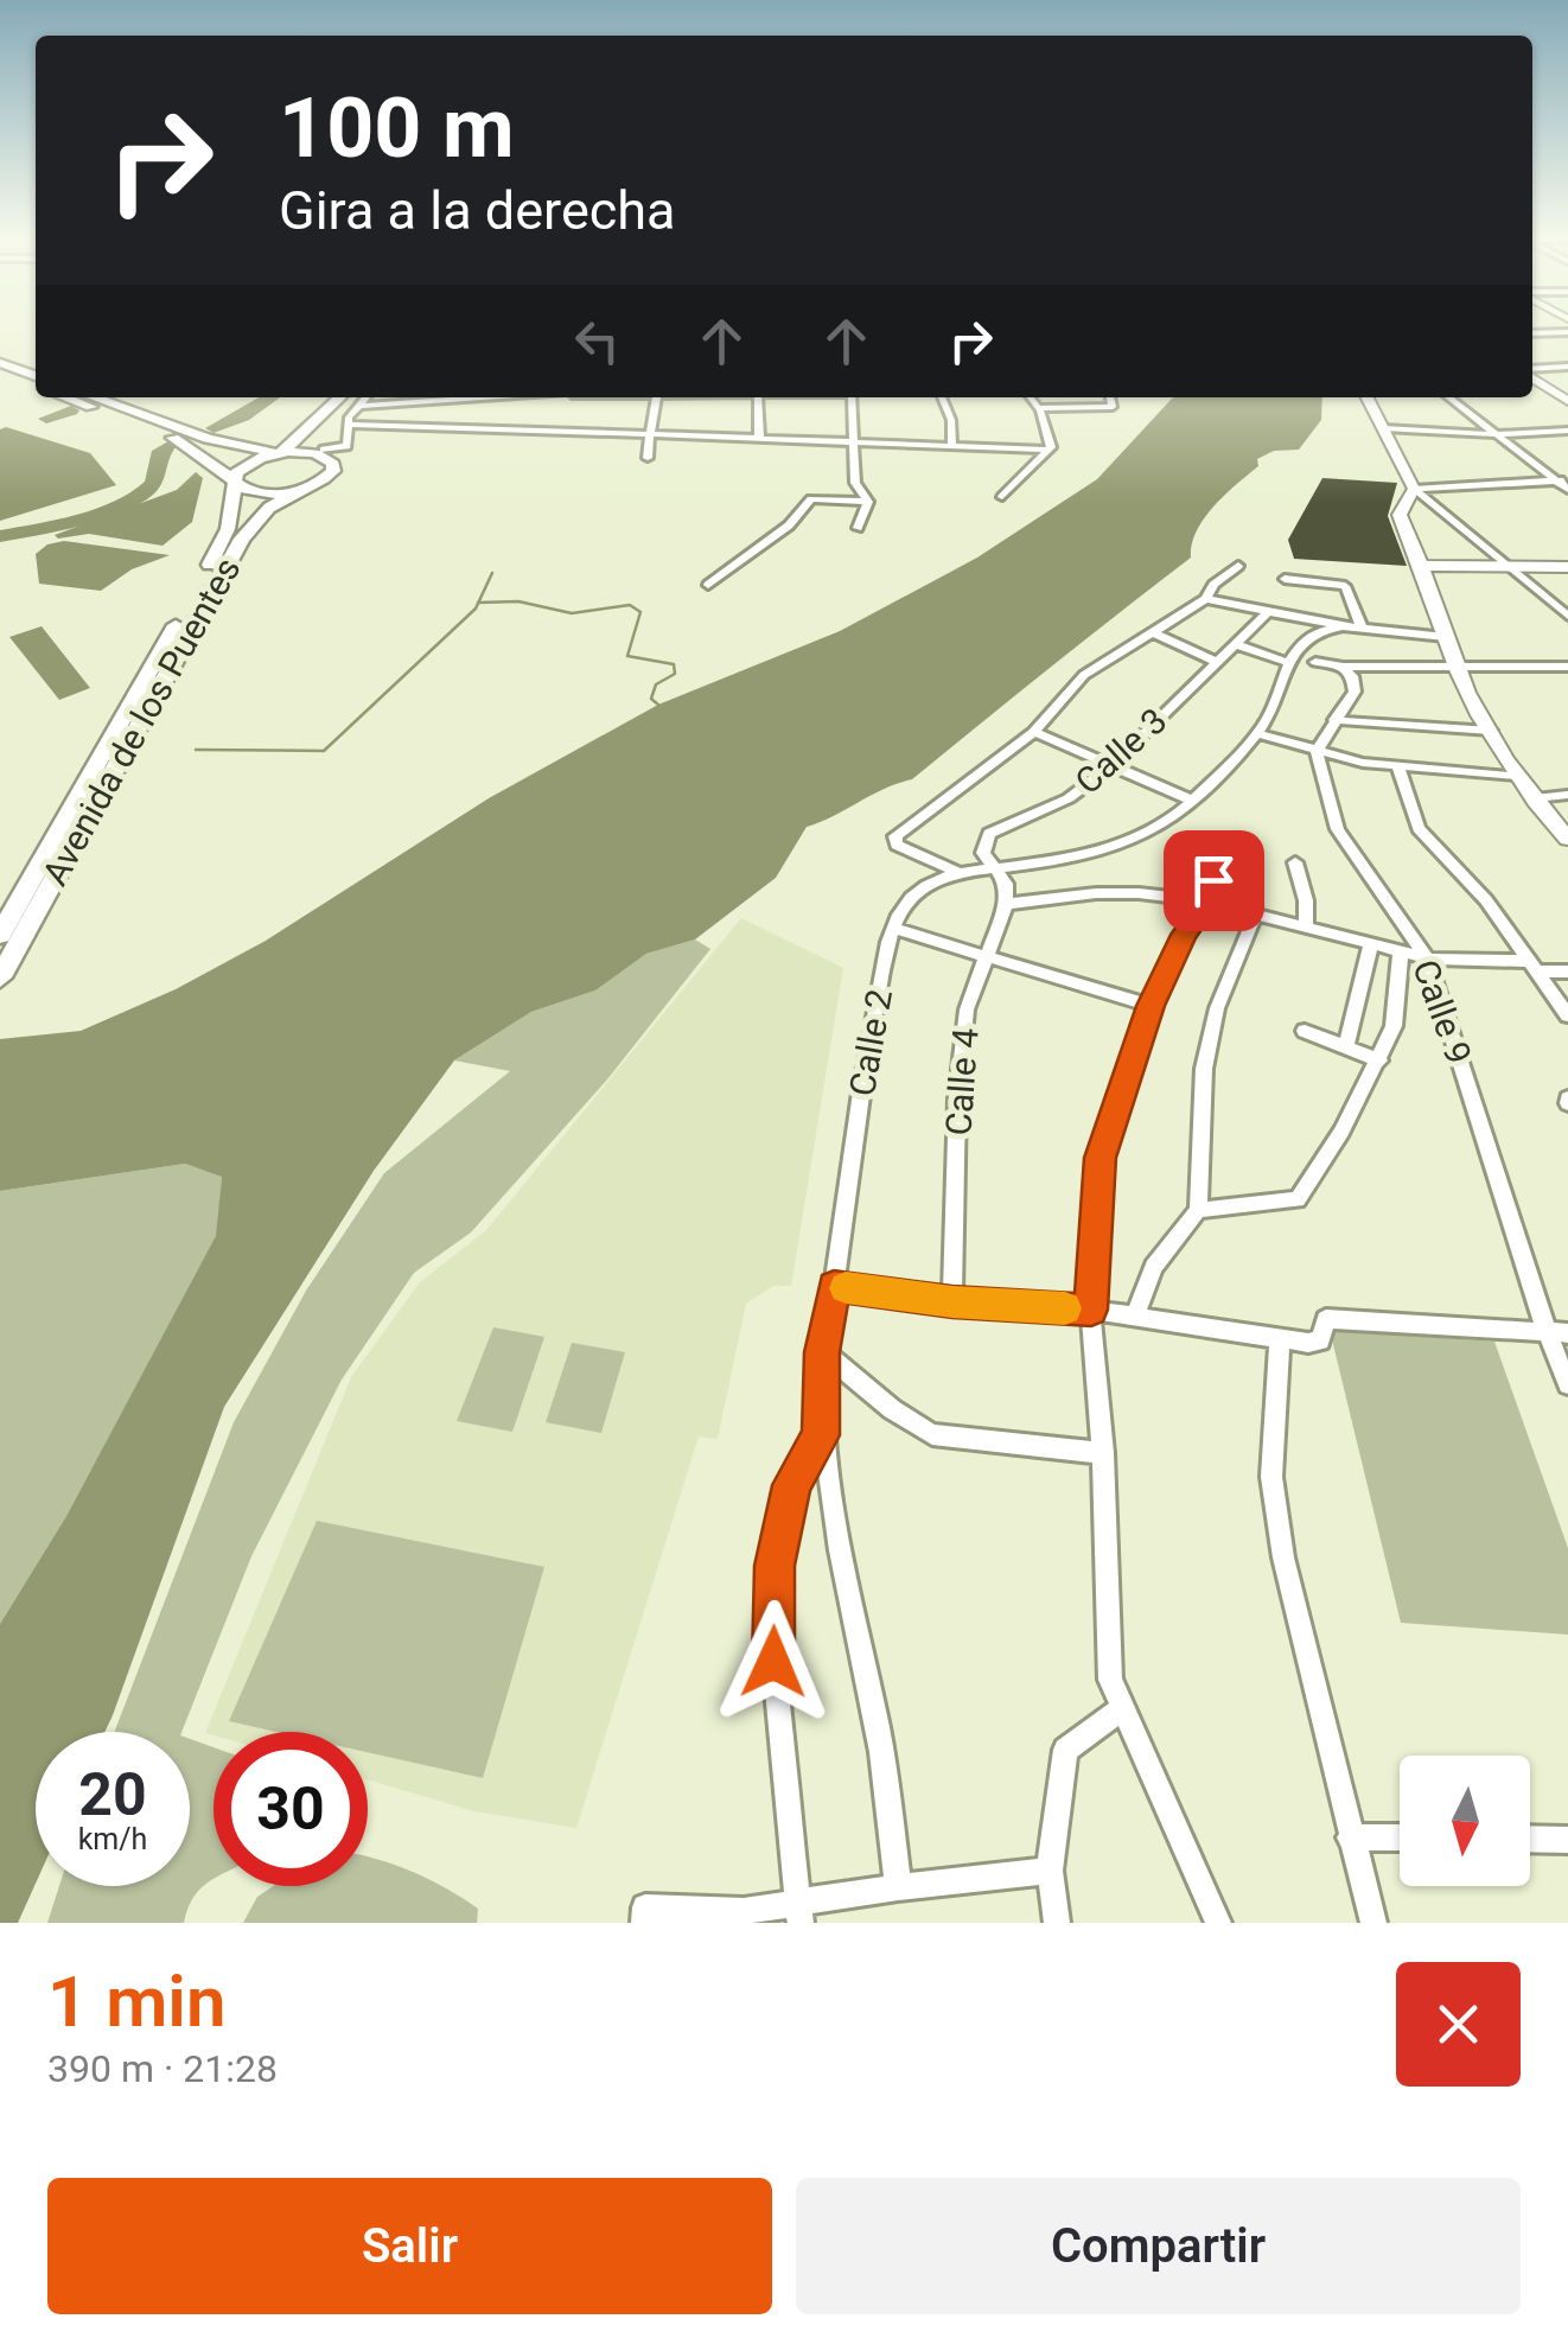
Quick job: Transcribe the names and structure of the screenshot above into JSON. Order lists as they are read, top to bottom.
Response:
{
  "streets": {
    "main road": ["Avenida de los Puentes"],
    "street": [
      "Calle 3",
      "Calle 9",
      "Calle 2",
      "Calle 4"
    ]
  },
  "crossings": [
    ["Calle 3", "Calle 2"]
  ],
  "north": "bottom",
  "page": {
    "turn": ["100 m", "Gira a la derecha"],
    "speed": "20 km/h",
    "limit": "30",
    "heading": ["1 min", "390 m · 21:28"],
    "buttons": ["Salir", "Compartir"]
  }
}
